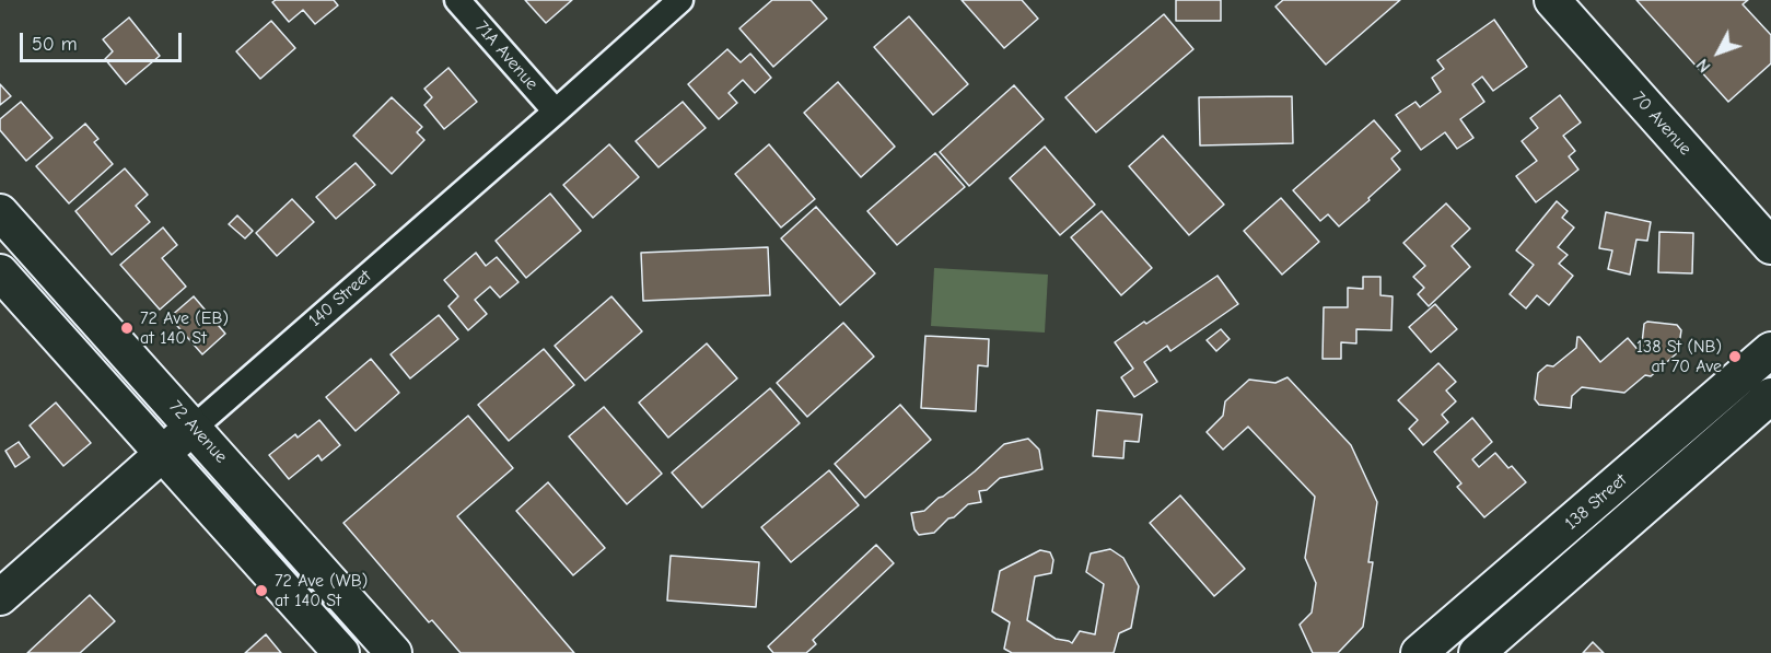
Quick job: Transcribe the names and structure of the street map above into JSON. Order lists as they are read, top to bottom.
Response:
{
  "streets": {
    "main road": [
      "70 Avenue",
      "140 Street",
      "72 Avenue",
      "138 Street"
    ],
    "street": ["71A Avenue"]
  },
  "crossings": [
    ["71A Avenue", "140 Street"],
    ["140 Street", "72 Avenue"]
  ],
  "places": ["72 Ave (EB) at 140 St", "138 St (NB) at 70 Ave", "72 Ave (WB) at 140 St"],
  "scale_bar": "50 m",
  "north": "bottom left"
}
